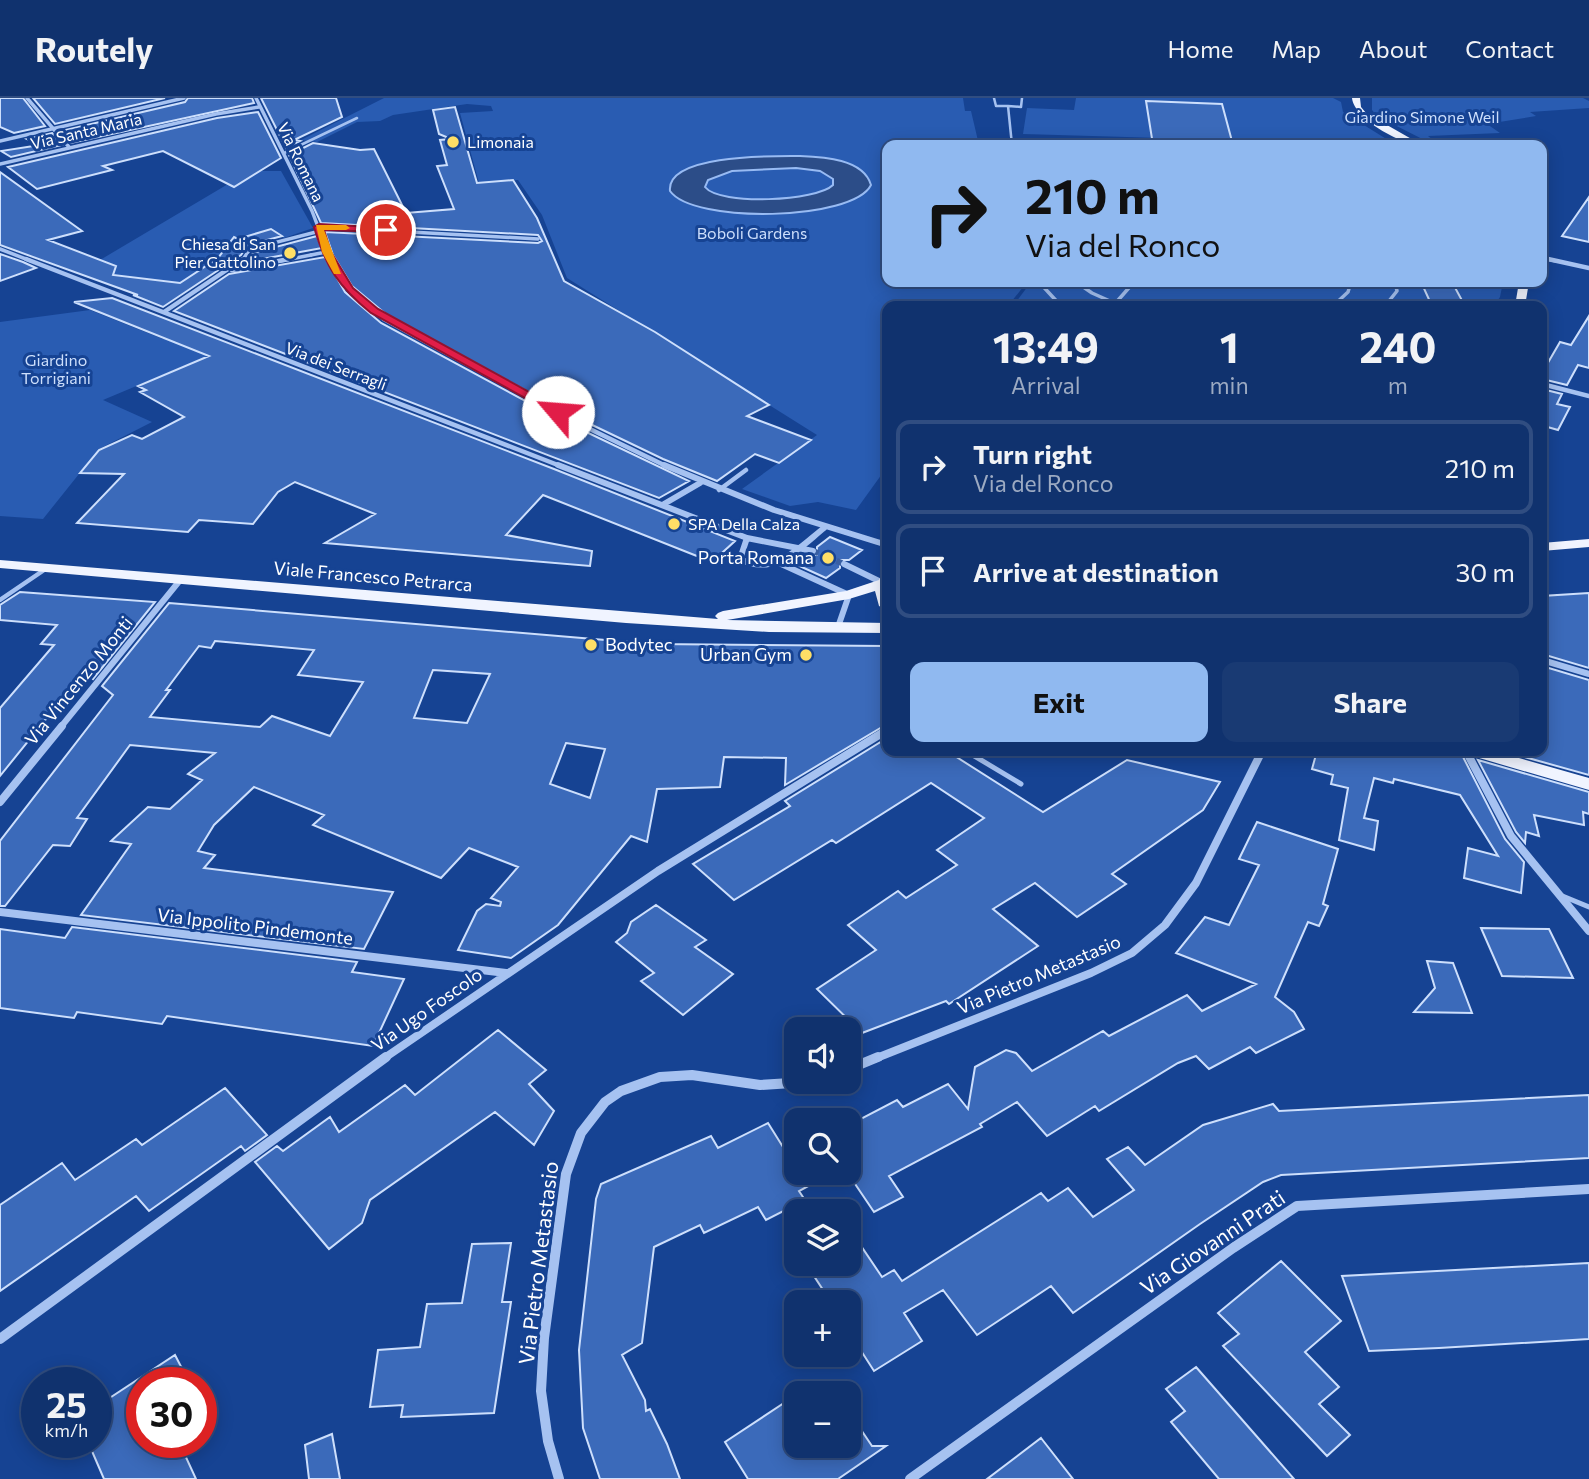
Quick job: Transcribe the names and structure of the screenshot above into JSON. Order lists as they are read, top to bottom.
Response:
{
  "streets": {
    "main road": ["Viale Francesco Petrarca"],
    "street": [
      "Via Santa Maria",
      "Via Romana",
      "Via dei Serragli",
      "Via Vincenzo Monti",
      "Via Ippolito Pindemonte",
      "Via Pietro Metastasio",
      "Via Ugo Foscolo",
      "Via Giovanni Prati"
    ]
  },
  "crossings": [
    ["Via Santa Maria", "Via Romana"],
    ["Viale Francesco Petrarca", "Via Vincenzo Monti"],
    ["Via Ippolito Pindemonte", "Via Ugo Foscolo"]
  ],
  "parks": ["Giardino Simone Weil", "Boboli Gardens", "Giardino Torrigiani"],
  "places": [
    "Limonaia",
    "Chiesa di San Pier Gattolino",
    "SPA Della Calza",
    "Porta Romana",
    "Bodytec",
    "Urban Gym"
  ],
  "page": {
    "header": "Routely",
    "nav": [
      "Home",
      "Map",
      "About",
      "Contact"
    ],
    "turn": ["210 m", "Via del Ronco"],
    "eta": [
      "13:49",
      "Arrival",
      "1",
      "min",
      "240",
      "m"
    ],
    "list": [
      {
        "name": "Turn right",
        "note": "Via del Ronco",
        "value": "210 m"
      },
      {
        "name": "Arrive at destination",
        "value": "30 m"
      }
    ],
    "buttons": ["Exit", "Share"],
    "map_buttons": ["+", "−"],
    "speed": "25 km/h",
    "limit": "30"
  }
}
